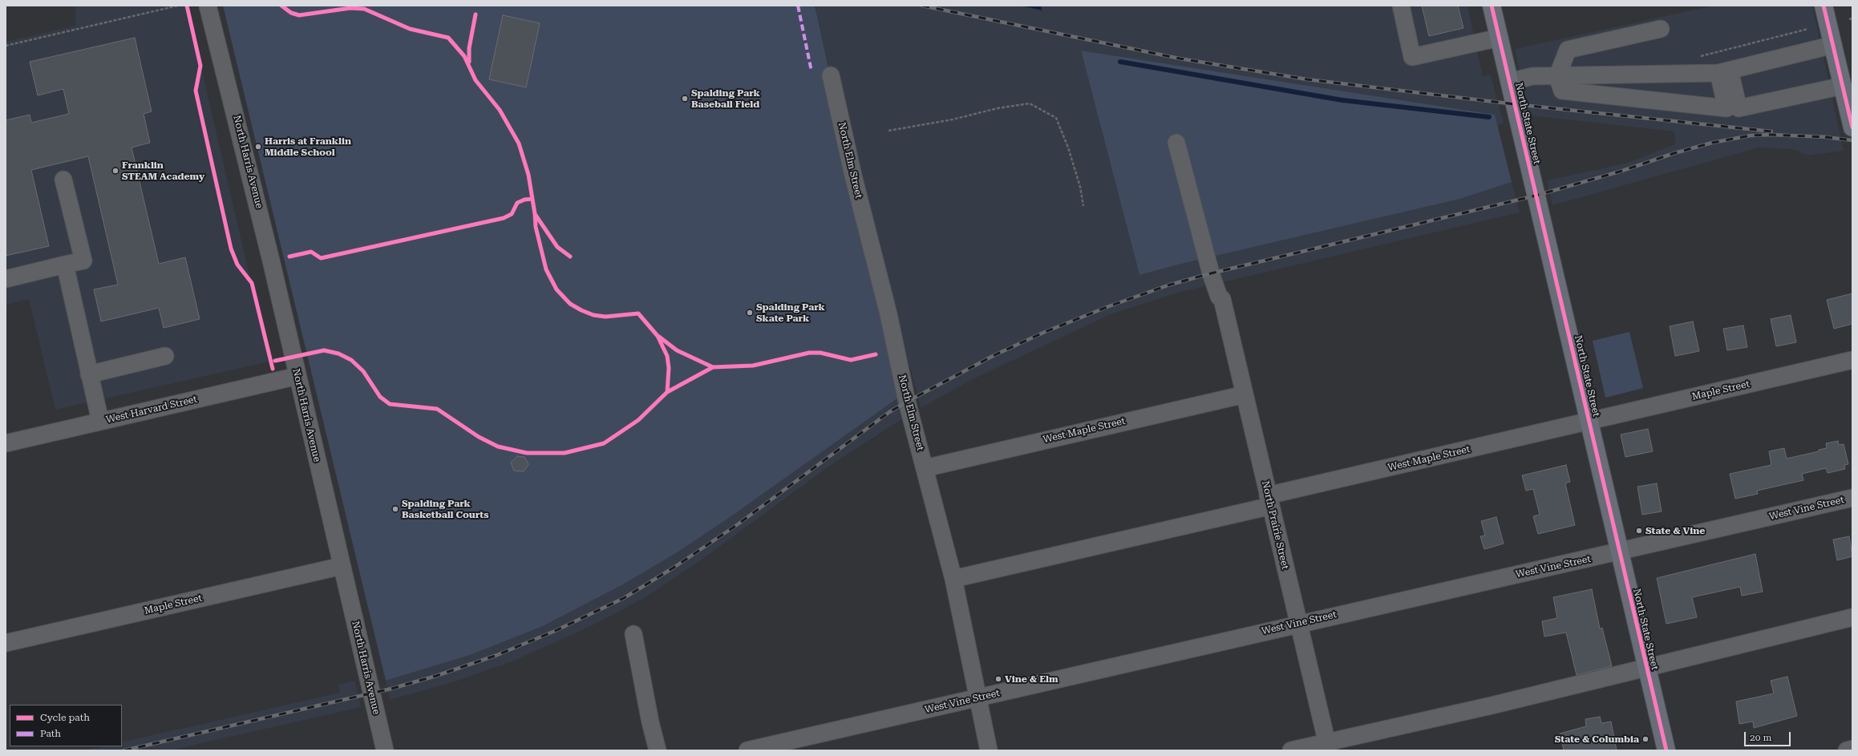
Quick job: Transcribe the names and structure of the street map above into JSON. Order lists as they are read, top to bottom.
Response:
{
  "streets": {
    "main road": ["North State Street"],
    "street": [
      "North Elm Street",
      "North Harris Avenue",
      "Maple Street",
      "West Harvard Street",
      "West Maple Street",
      "West Vine Street",
      "North Prairie Street"
    ]
  },
  "crossings": [
    ["North State Street", "Maple Street"],
    ["North State Street", "West Maple Street"],
    ["North State Street", "West Vine Street"],
    ["North Elm Street", "West Maple Street"],
    ["North Elm Street", "West Vine Street"],
    ["North Harris Avenue", "Maple Street"],
    ["North Harris Avenue", "West Harvard Street"],
    ["Maple Street", "West Maple Street"],
    ["West Maple Street", "North Prairie Street"],
    ["West Vine Street", "North Prairie Street"]
  ],
  "places": [
    "Spalding Park Baseball Field",
    "Harris at Franklin Middle School",
    "Franklin STEAM Academy",
    "Spalding Park Skate Park",
    "Spalding Park Basketball Courts",
    "State & Vine",
    "Vine & Elm",
    "State & Columbia"
  ],
  "legend": ["Cycle path", "Path"],
  "scale_bar": "20 m"
}
